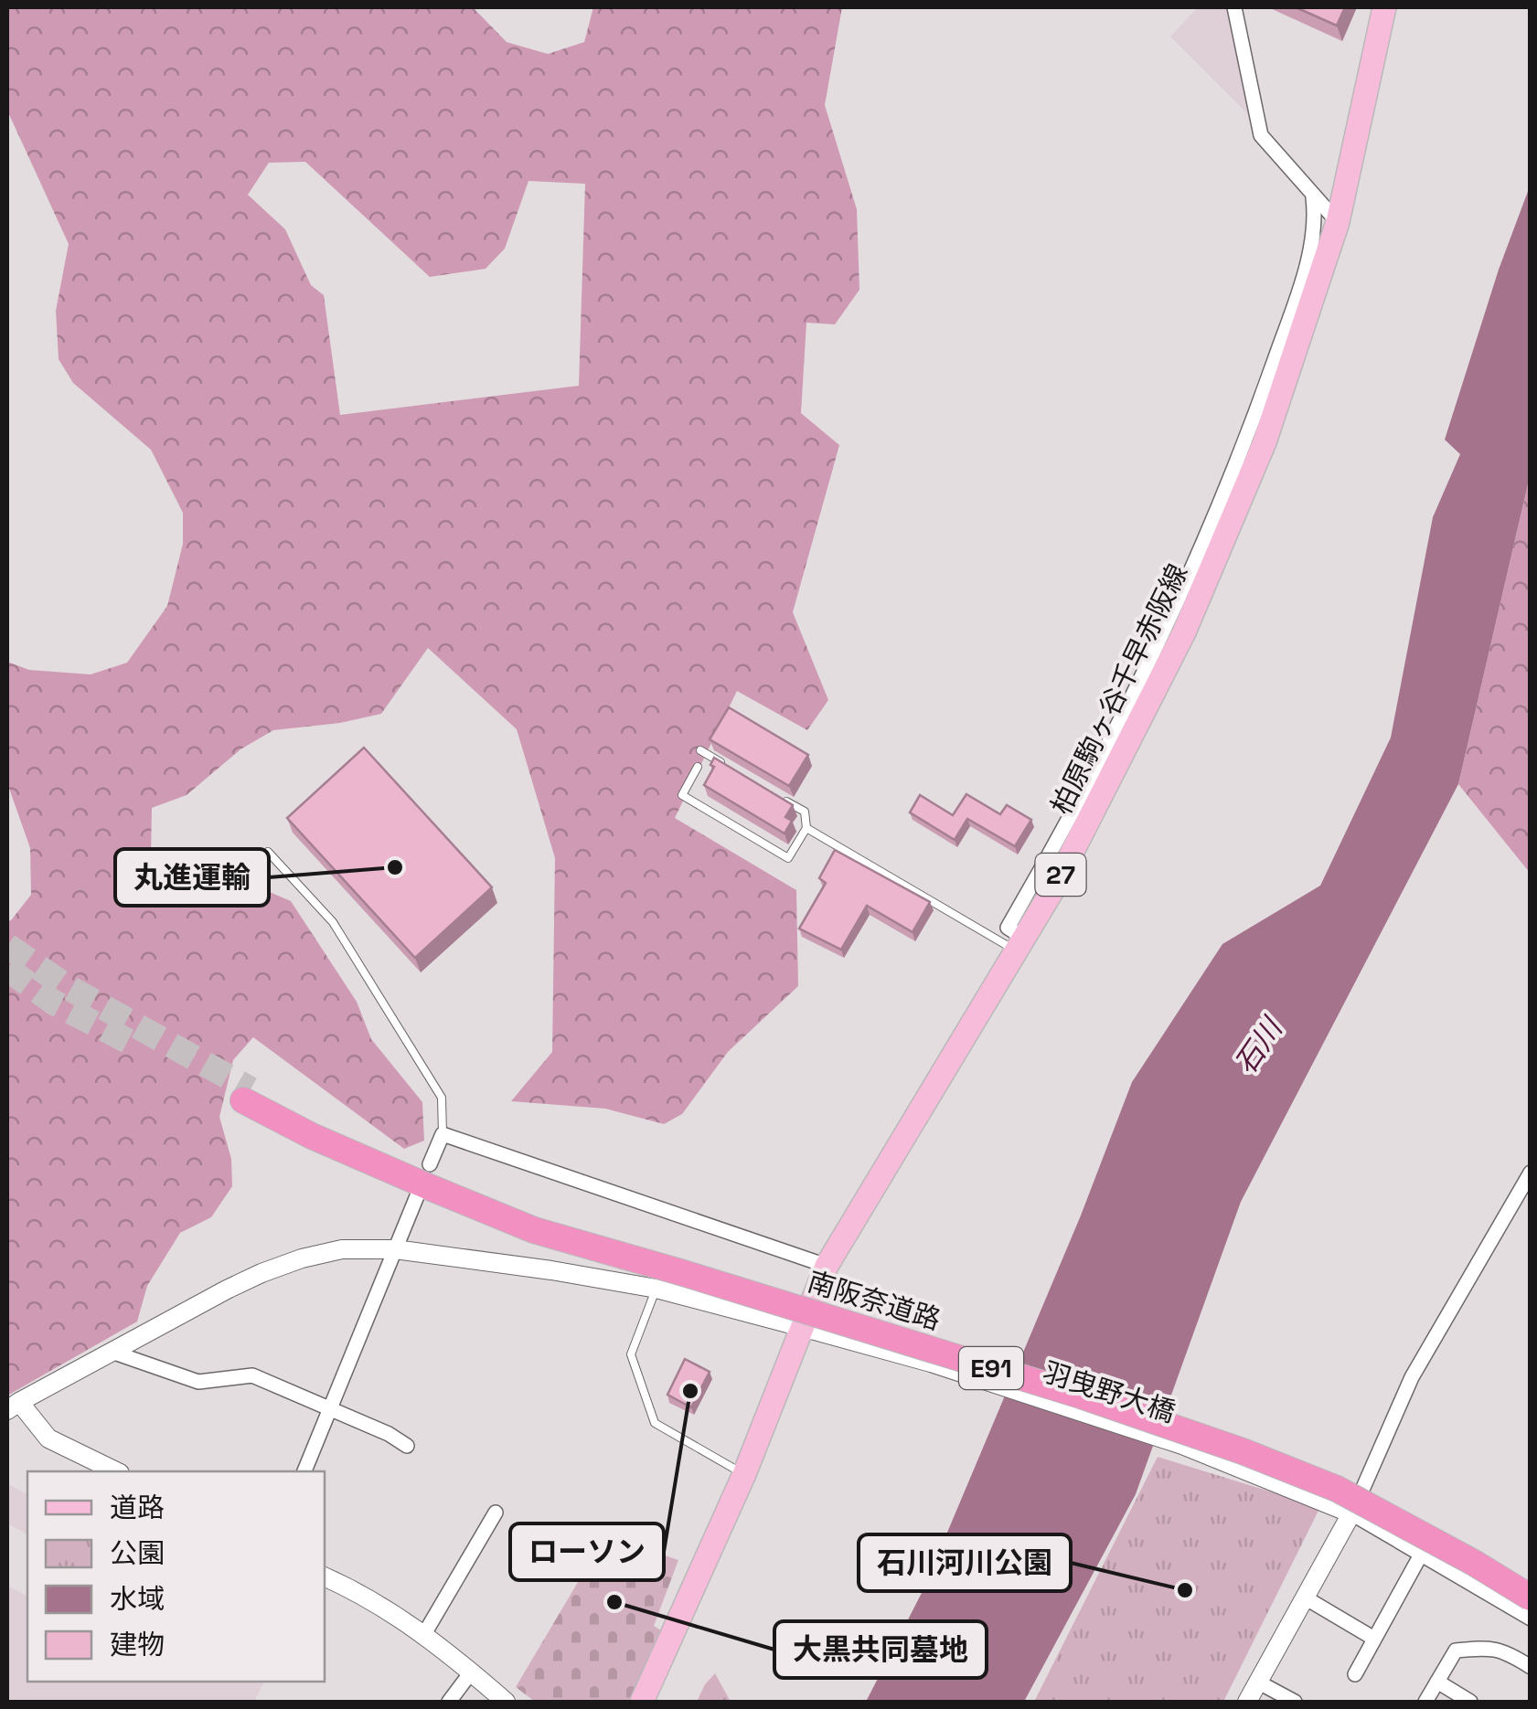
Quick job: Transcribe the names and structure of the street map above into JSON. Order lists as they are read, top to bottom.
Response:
{
  "streets": {
    "highway": ["南阪奈道路", "E91"],
    "main road": ["柏原駒ヶ谷千早赤阪線", "27"],
    "street": ["羽曳野大橋"]
  },
  "crossings": [
    ["柏原駒ヶ谷千早赤阪線", "羽曳野大橋"]
  ],
  "water": ["石川"],
  "places": [
    "丸進運輸",
    "ローソン",
    "石川河川公園",
    "大黒共同墓地"
  ],
  "legend": [
    "道路",
    "公園",
    "水域",
    "建物"
  ]
}
